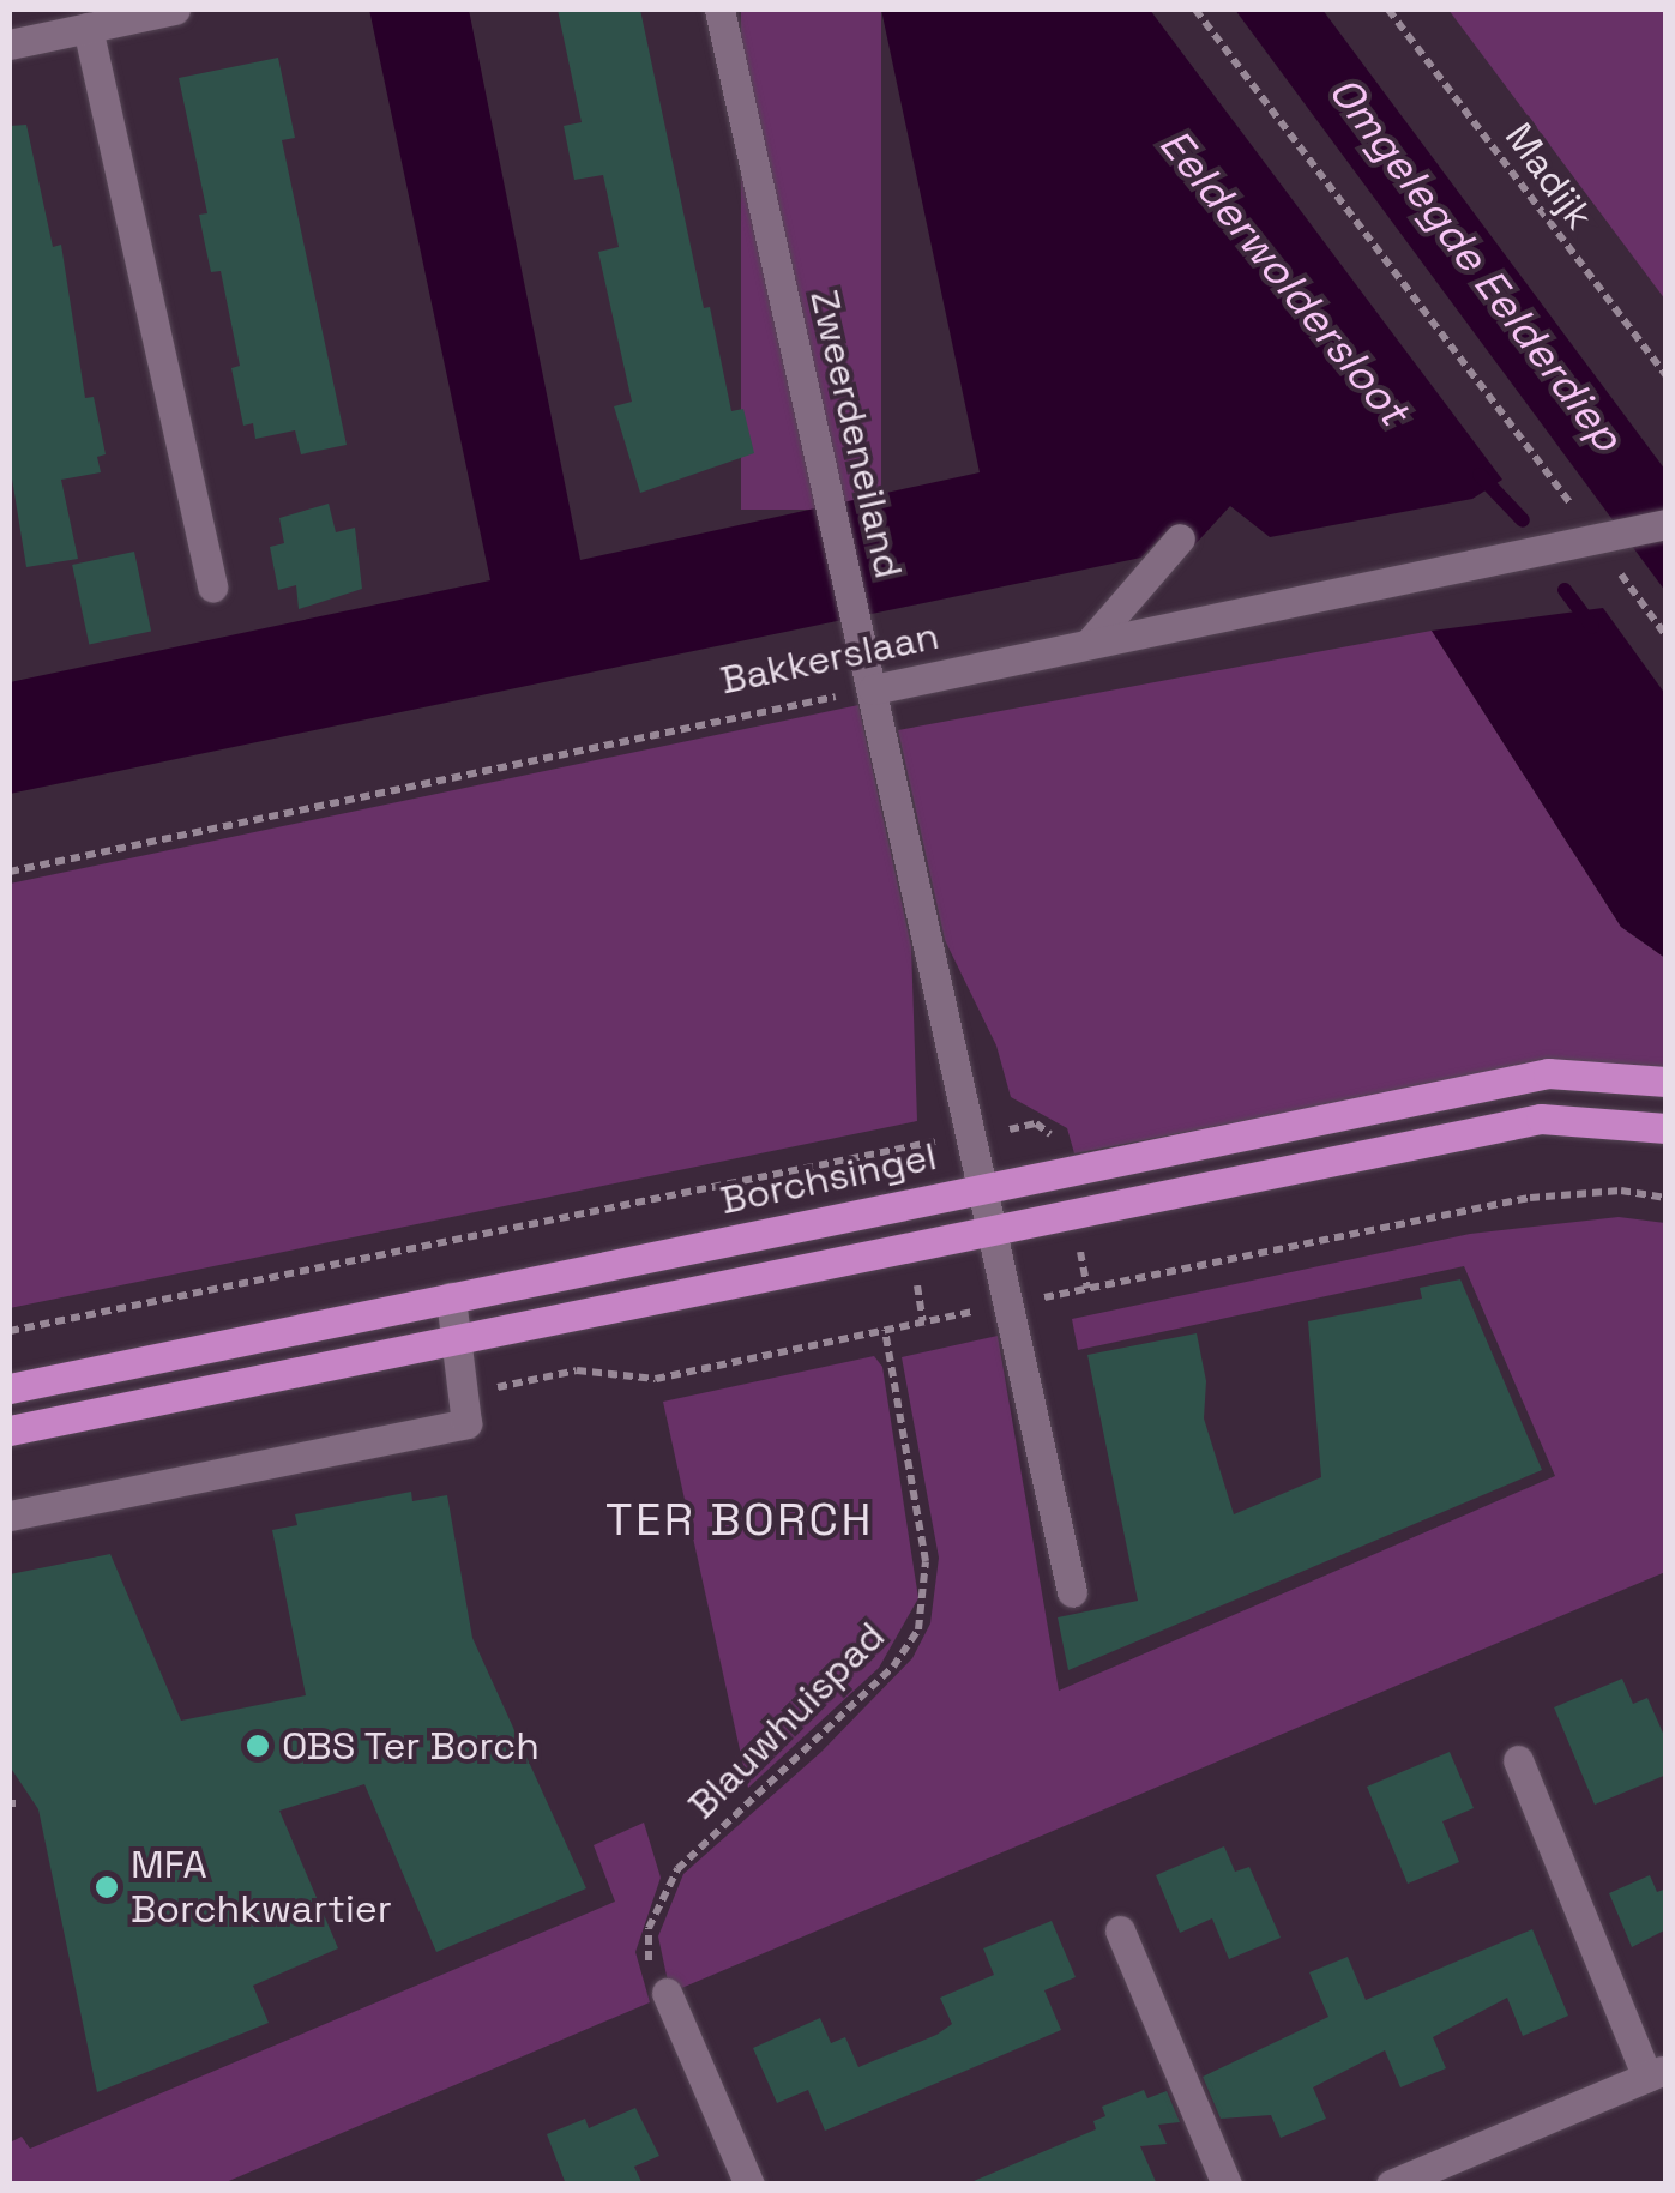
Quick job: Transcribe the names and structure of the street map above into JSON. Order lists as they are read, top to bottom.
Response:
{
  "streets": {
    "main road": ["Borchsingel"],
    "street": ["Zweerdeneiland", "Bakkerslaan"],
    "path": ["Madijk", "Blauwhuispad"]
  },
  "crossings": [
    ["Zweerdeneiland", "Bakkerslaan"],
    ["Zweerdeneiland", "Borchsingel"]
  ],
  "districts": ["TER BORCH"],
  "water": ["Omgelegde Eelderdiep", "Eelderwoldersloot"],
  "places": ["OBS Ter Borch", "MFA Borchkwartier"]
}
